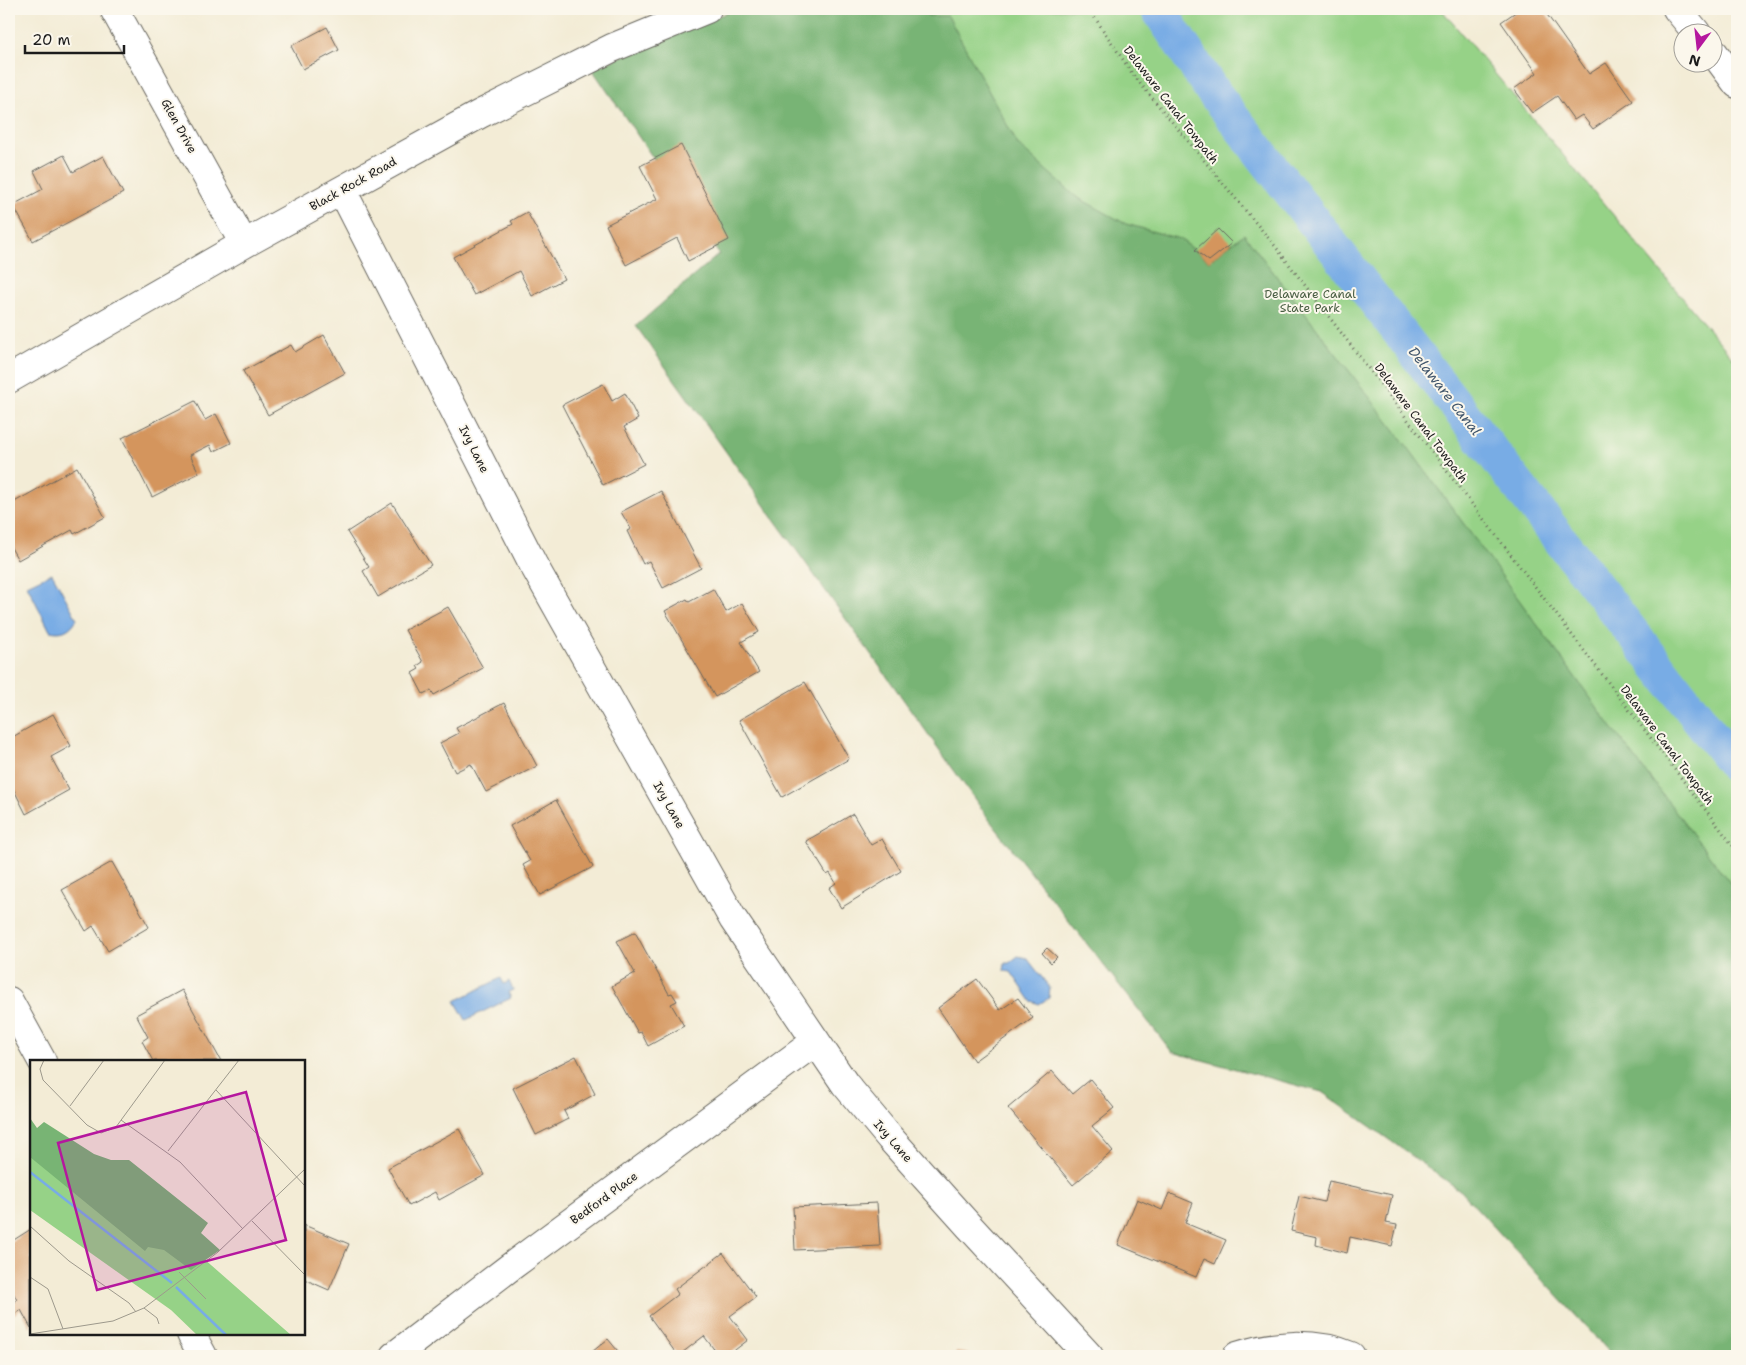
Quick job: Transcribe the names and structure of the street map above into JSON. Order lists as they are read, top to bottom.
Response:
{
  "streets": {
    "street": [
      "Glen Drive",
      "Black Rock Road",
      "Ivy Lane",
      "Bedford Place"
    ],
    "path": ["Delaware Canal Towpath"]
  },
  "crossings": [
    ["Glen Drive", "Black Rock Road"],
    ["Black Rock Road", "Ivy Lane"],
    ["Ivy Lane", "Bedford Place"]
  ],
  "water": ["Delaware Canal"],
  "parks": ["Delaware Canal State Park"],
  "scale_bar": "20 m",
  "north": "bottom"
}
